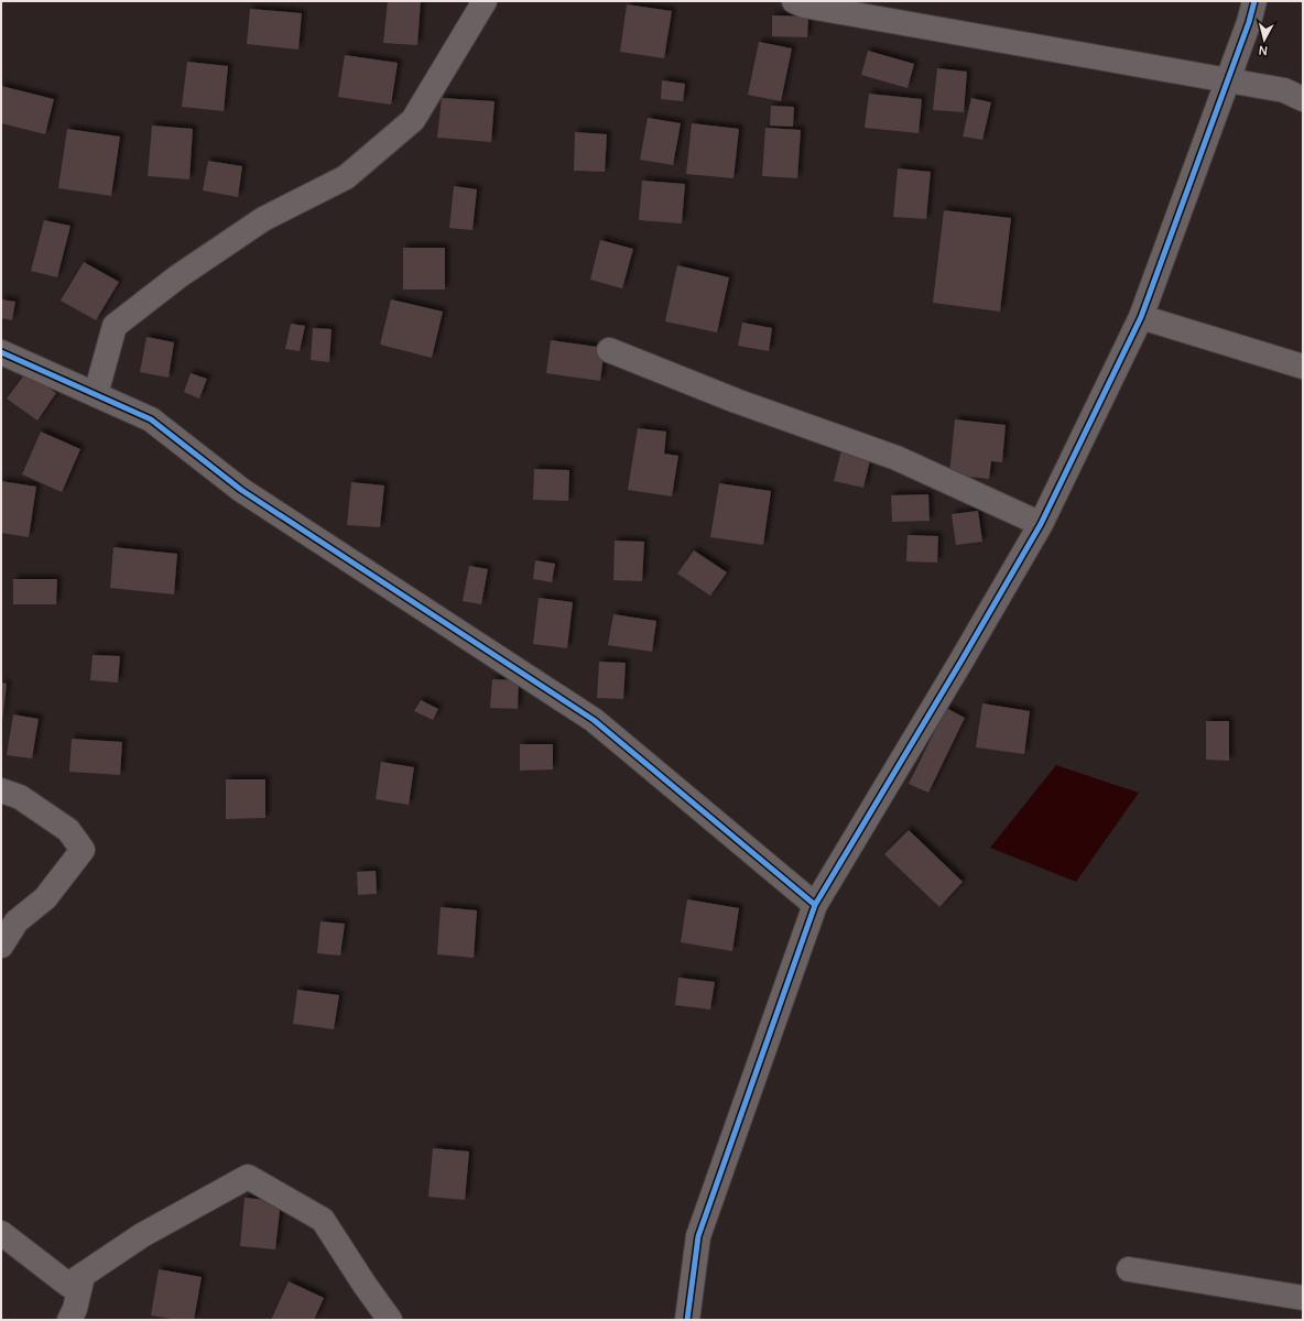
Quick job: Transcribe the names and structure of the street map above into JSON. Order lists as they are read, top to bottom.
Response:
{
  "north": "bottom"
}
